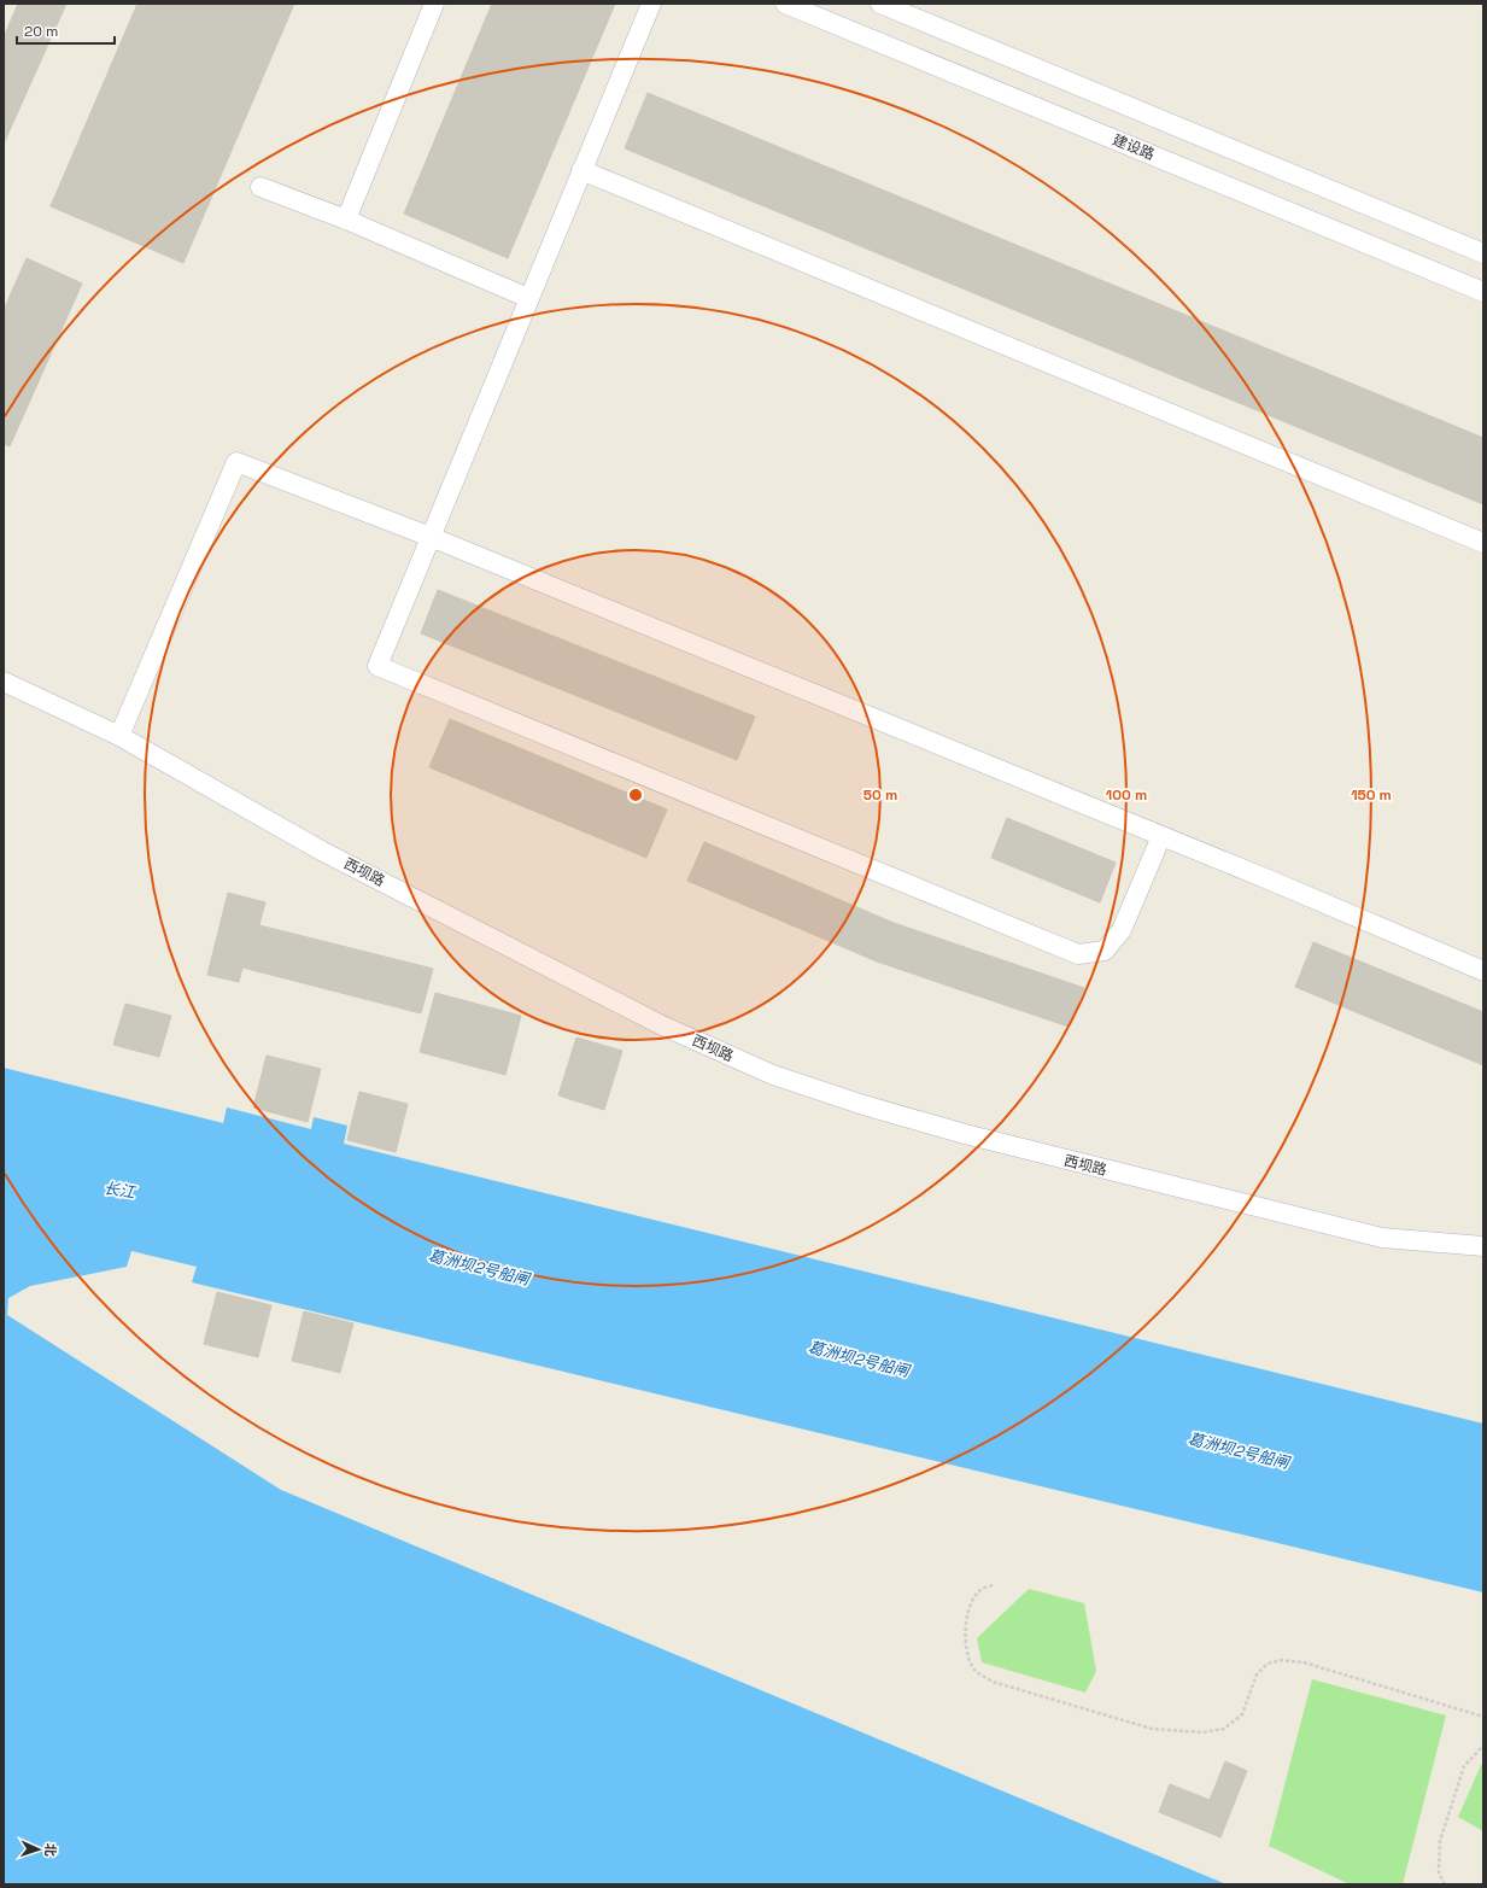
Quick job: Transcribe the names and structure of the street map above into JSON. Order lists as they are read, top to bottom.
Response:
{
  "streets": {
    "lane": ["建设路", "西坝路"]
  },
  "water": ["长江", "葛洲坝2号船闸"],
  "scale_bar": "20 m",
  "north": "right",
  "rings": ["50 m", "100 m", "150 m"]
}
